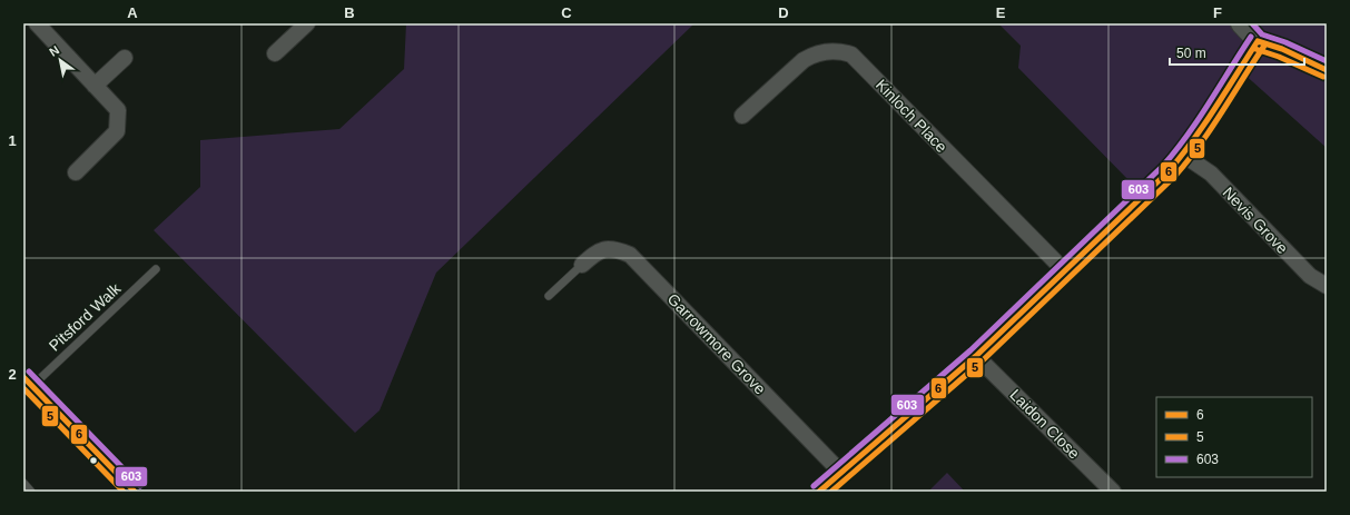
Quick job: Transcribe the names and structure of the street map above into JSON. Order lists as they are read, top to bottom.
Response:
{
  "streets": {
    "street": [
      "Kinloch Place",
      "Nevis Grove",
      "Garrowmore Grove",
      "Laidon Close"
    ],
    "lane": ["Pitsford Walk"]
  },
  "lines": ["transit line 603", "transit line 6", "transit line 5"],
  "legend": ["6", "5", "603"],
  "scale_bar": "50 m",
  "north": "top left",
  "grid": {
    "columns": [
      "A",
      "B",
      "C",
      "D",
      "E",
      "F"
    ],
    "rows": ["1", "2"]
  }
}
